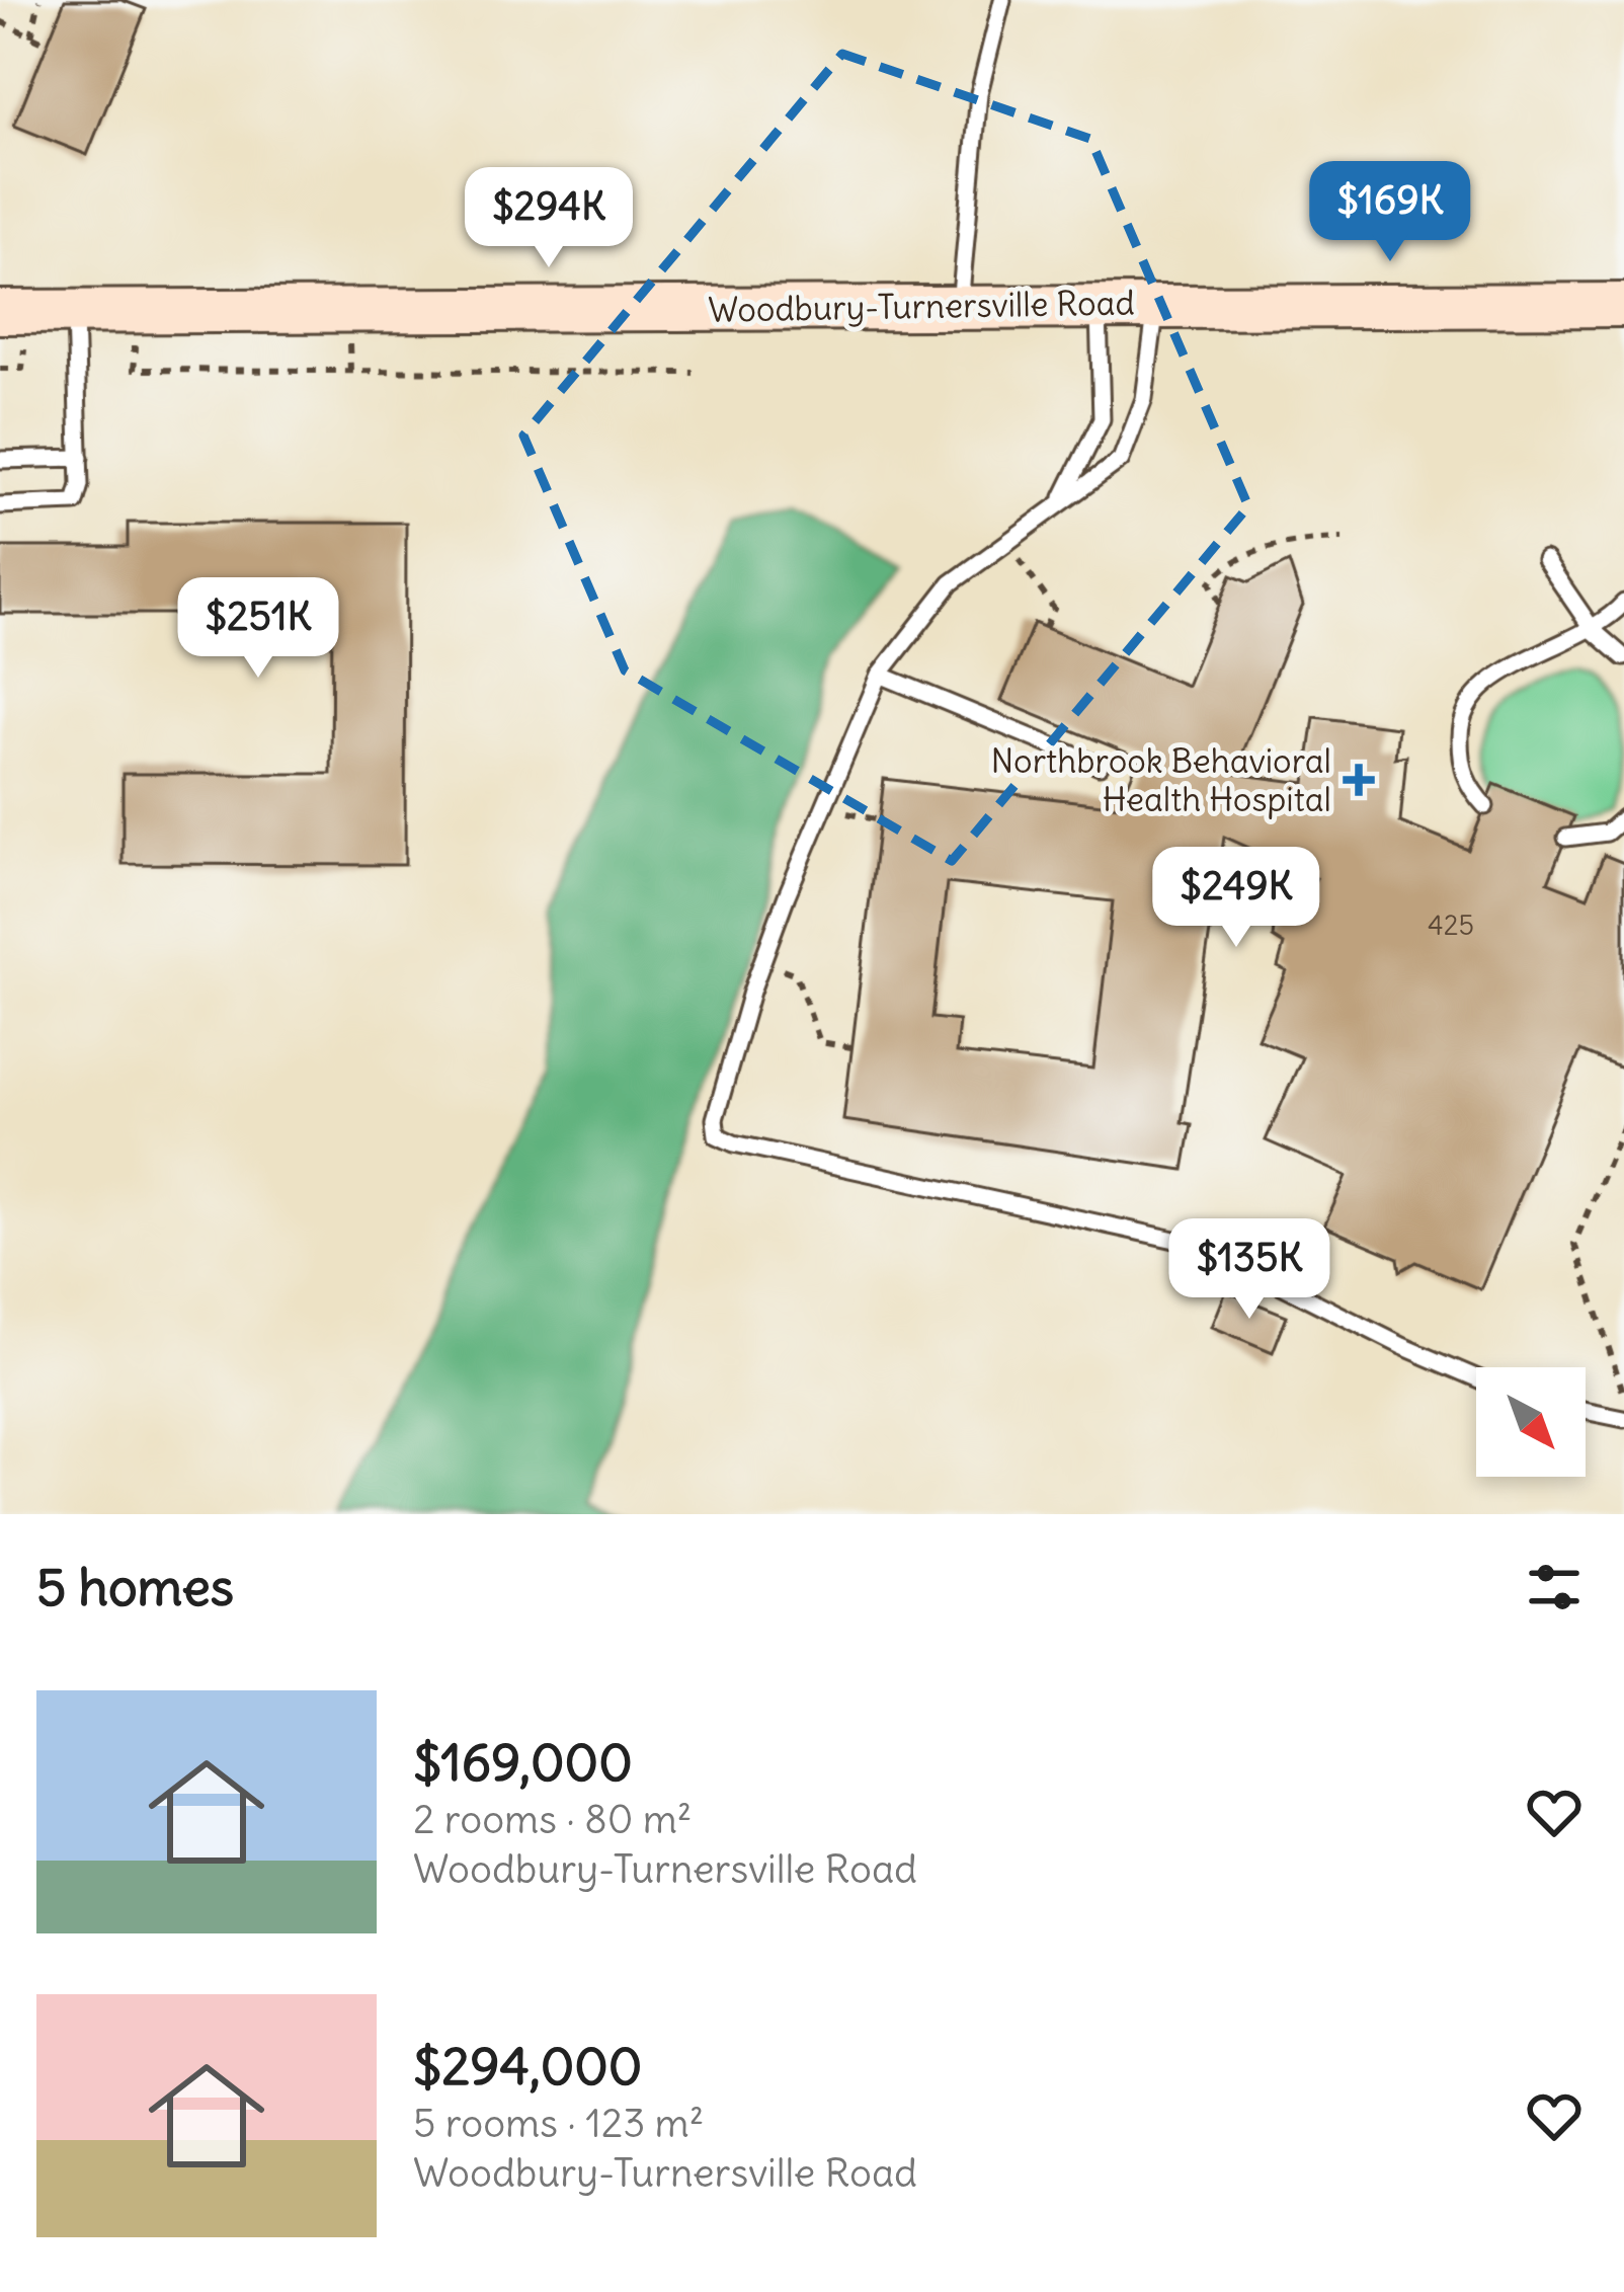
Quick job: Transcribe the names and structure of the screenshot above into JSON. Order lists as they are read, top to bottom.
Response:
{
  "streets": {
    "main road": ["Woodbury-Turnersville Road"]
  },
  "places": {
    "health": ["Northbrook Behavioral Health Hospital"]
  },
  "house_numbers": ["425"],
  "north": "bottom right",
  "page": {
    "price": [
      "$169K",
      "$294K",
      "$251K",
      "$249K",
      "$135K"
    ],
    "heading": "5 homes",
    "list": [
      {
        "name": "$169,000",
        "note": "2 rooms · 80 m² · Woodbury-Turnersville Road"
      },
      {
        "name": "$294,000",
        "note": "5 rooms · 123 m² · Woodbury-Turnersville Road"
      }
    ]
  }
}
